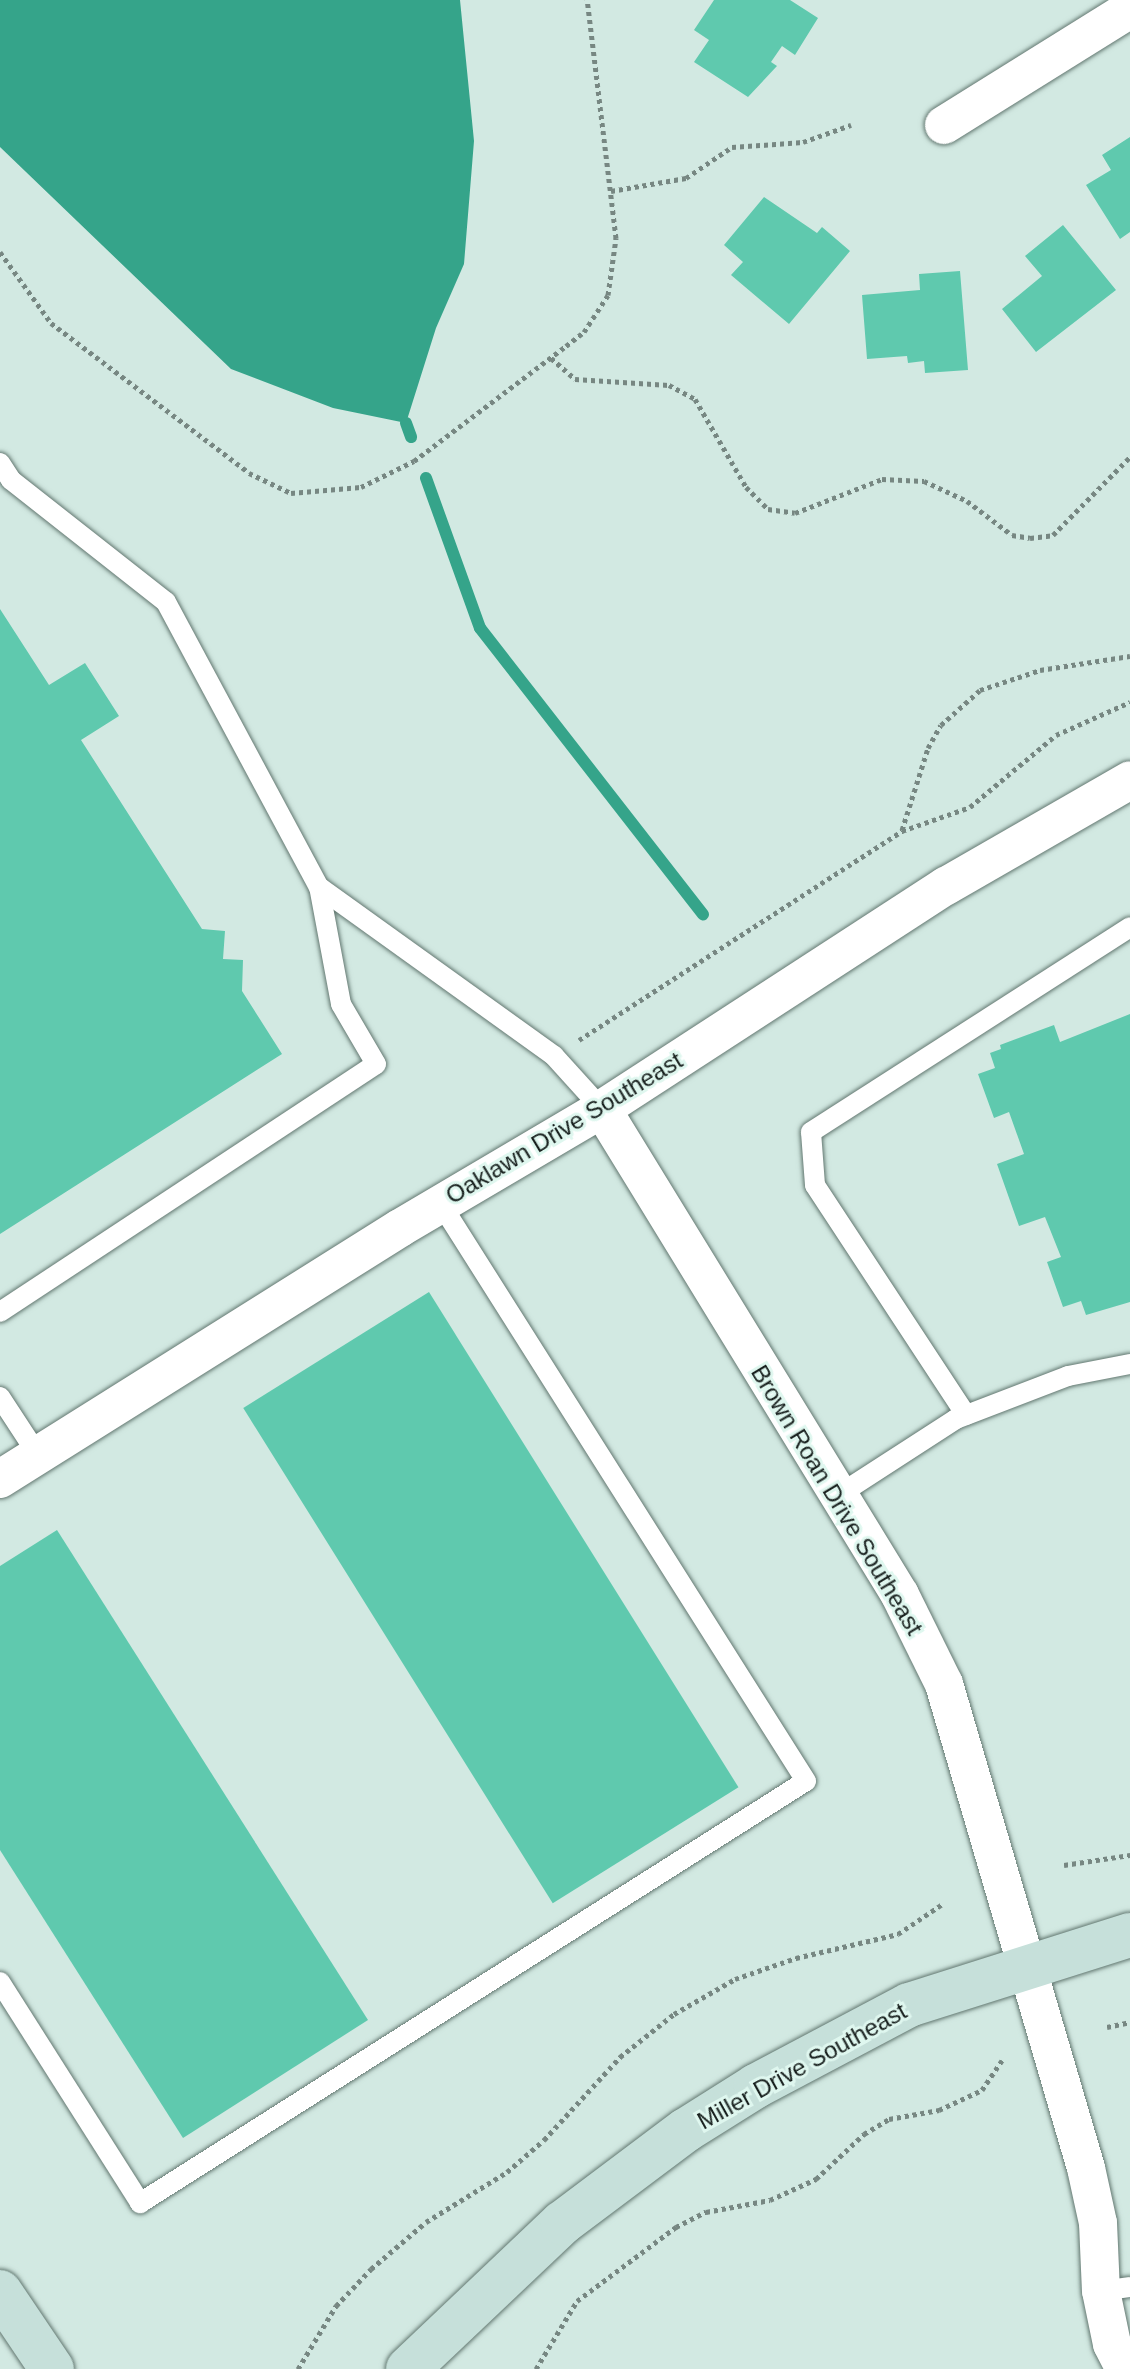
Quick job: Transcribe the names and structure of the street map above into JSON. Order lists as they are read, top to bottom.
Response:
{
  "streets": {
    "main road": ["Miller Drive Southeast"],
    "street": ["Oaklawn Drive Southeast", "Brown Roan Drive Southeast"]
  },
  "crossings": [
    ["Oaklawn Drive Southeast", "Brown Roan Drive Southeast"],
    ["Brown Roan Drive Southeast", "Miller Drive Southeast"]
  ]
}
